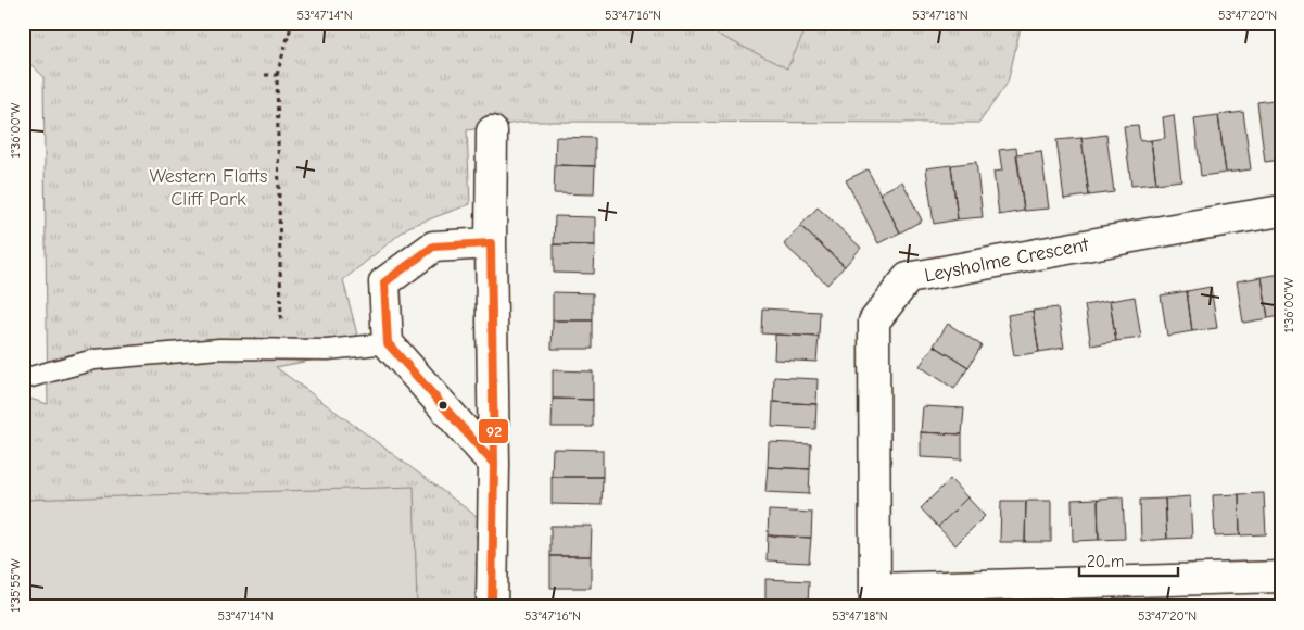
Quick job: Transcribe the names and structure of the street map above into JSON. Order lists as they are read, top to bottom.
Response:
{
  "streets": {
    "street": ["Leysholme Crescent"]
  },
  "parks": ["Western Flatts Cliff Park"],
  "lines": ["transit line 92"],
  "scale_bar": "20 m",
  "coordinates": [
    "53°47'14\"N",
    "53°47'16\"N",
    "53°47'18\"N",
    "53°47'20\"N",
    "1°36'00\"W",
    "1°35'55\"W"
  ]
}
